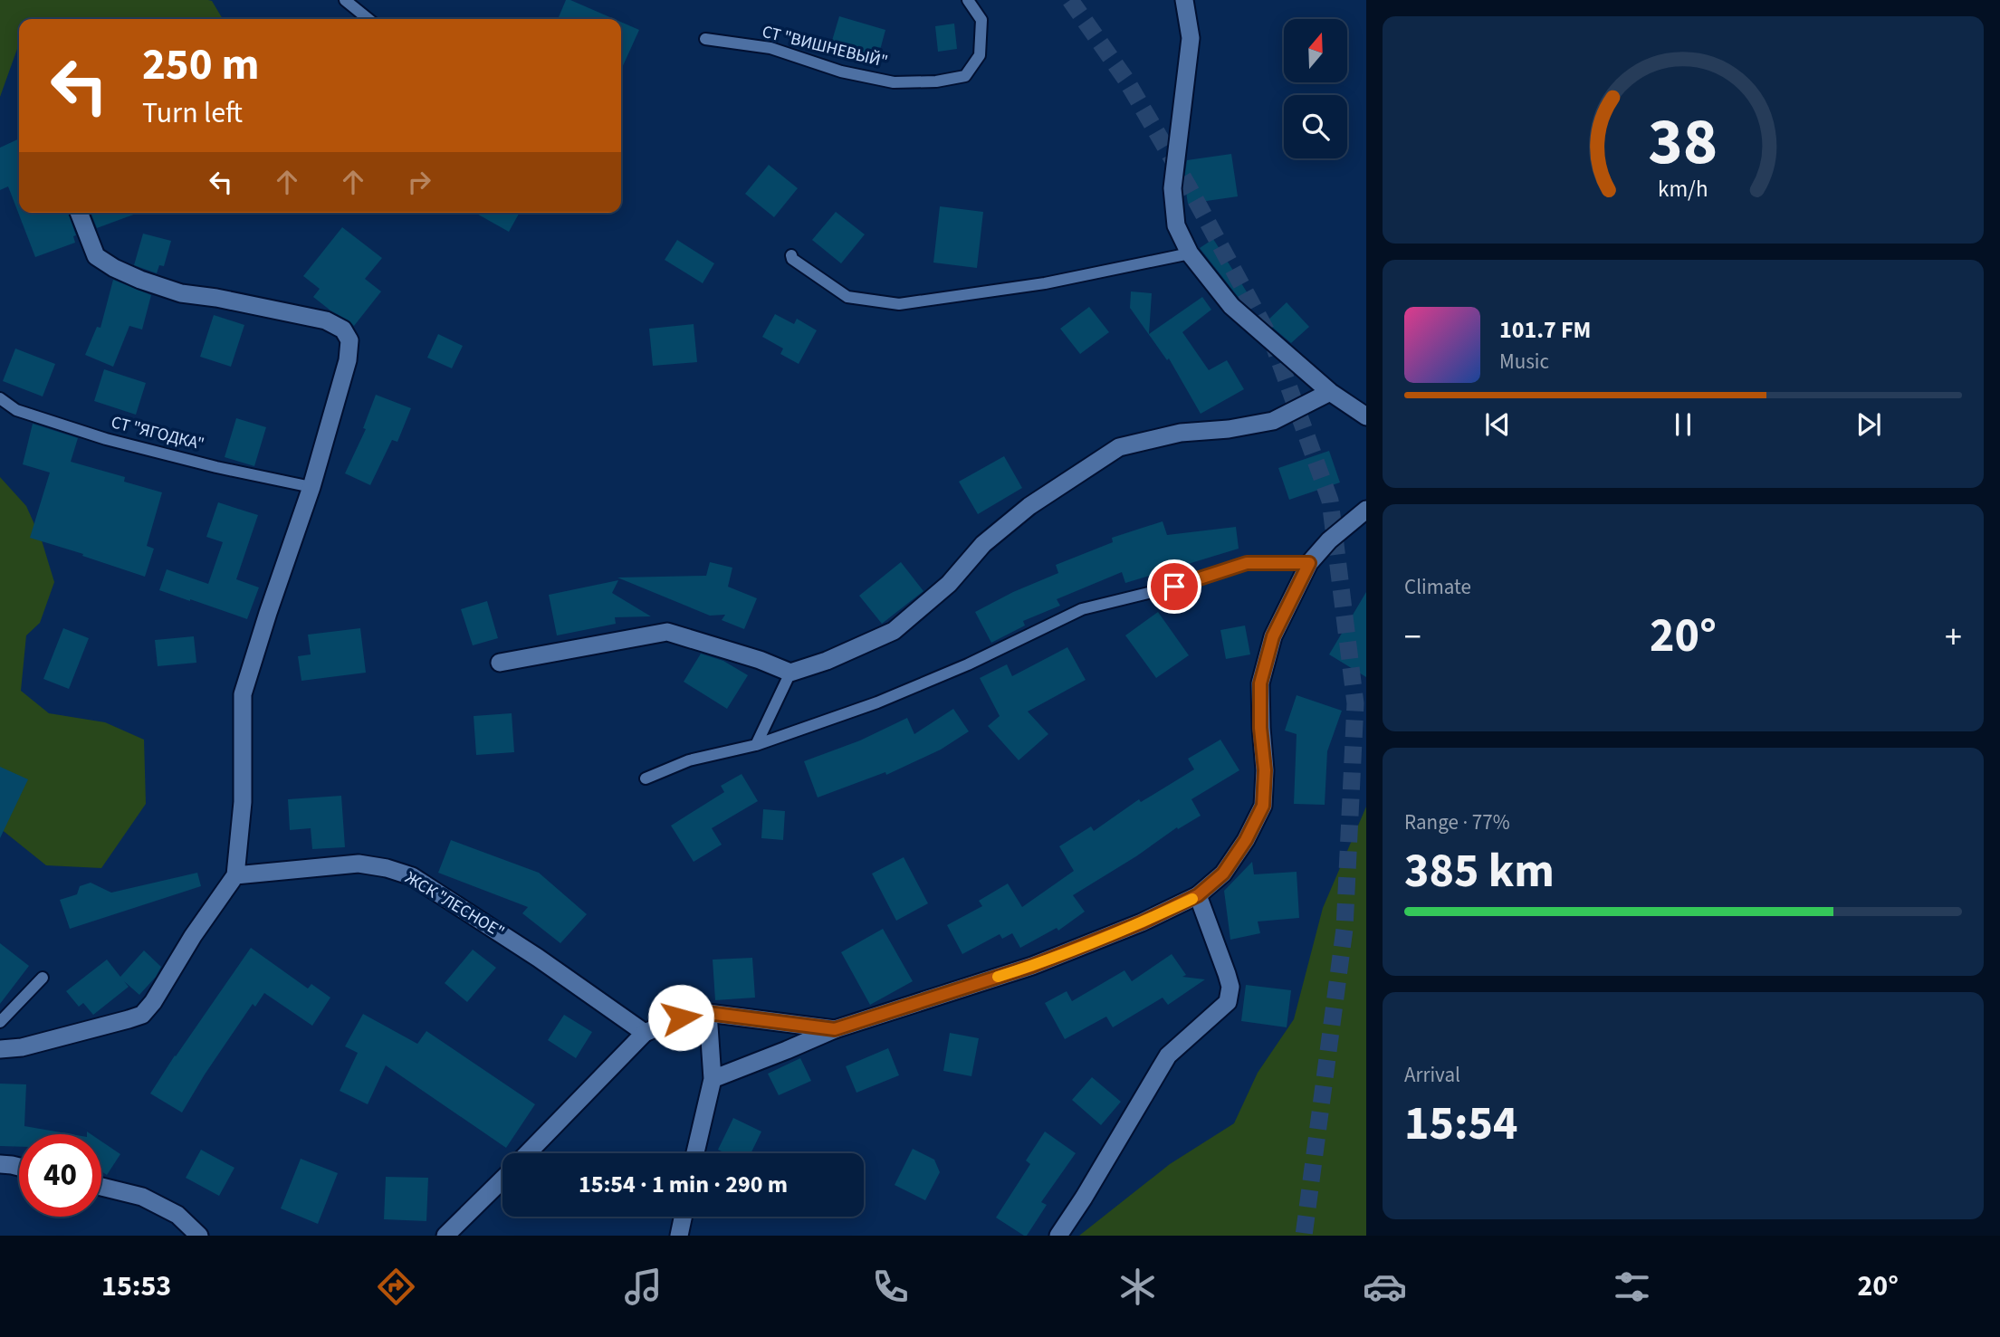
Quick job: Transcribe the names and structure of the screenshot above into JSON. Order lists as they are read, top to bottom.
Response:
{
  "streets": {
    "street": ["ЖСК \"ЛЕСНОЕ\""],
    "lane": ["СТ \"ВИШНЕВЫЙ\"", "СТ \"ЯГОДКА\""]
  },
  "north": "top",
  "page": {
    "turn": ["250 m", "Turn left"],
    "song": ["101.7 FM", "Music"],
    "tile": [
      "Climate",
      ["Range · 77%", "385 km"],
      ["Arrival", "15:54"]
    ],
    "heat": ["−", "20°", "+"],
    "limit": "40",
    "trip": "15:54 · 1 min · 290 m",
    "tabs": ["15:53", "20°"],
    "gauge": ["38", "km/h"]
  }
}
